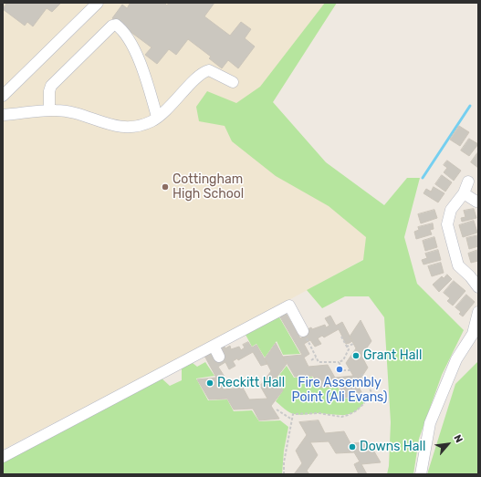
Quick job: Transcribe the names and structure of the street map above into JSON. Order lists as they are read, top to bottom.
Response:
{
  "places": [
    "Cottingham High School",
    "Grant Hall",
    "Fire Assembly Point (Ali Evans)",
    "Reckitt Hall",
    "Downs Hall"
  ],
  "north": "top right"
}
